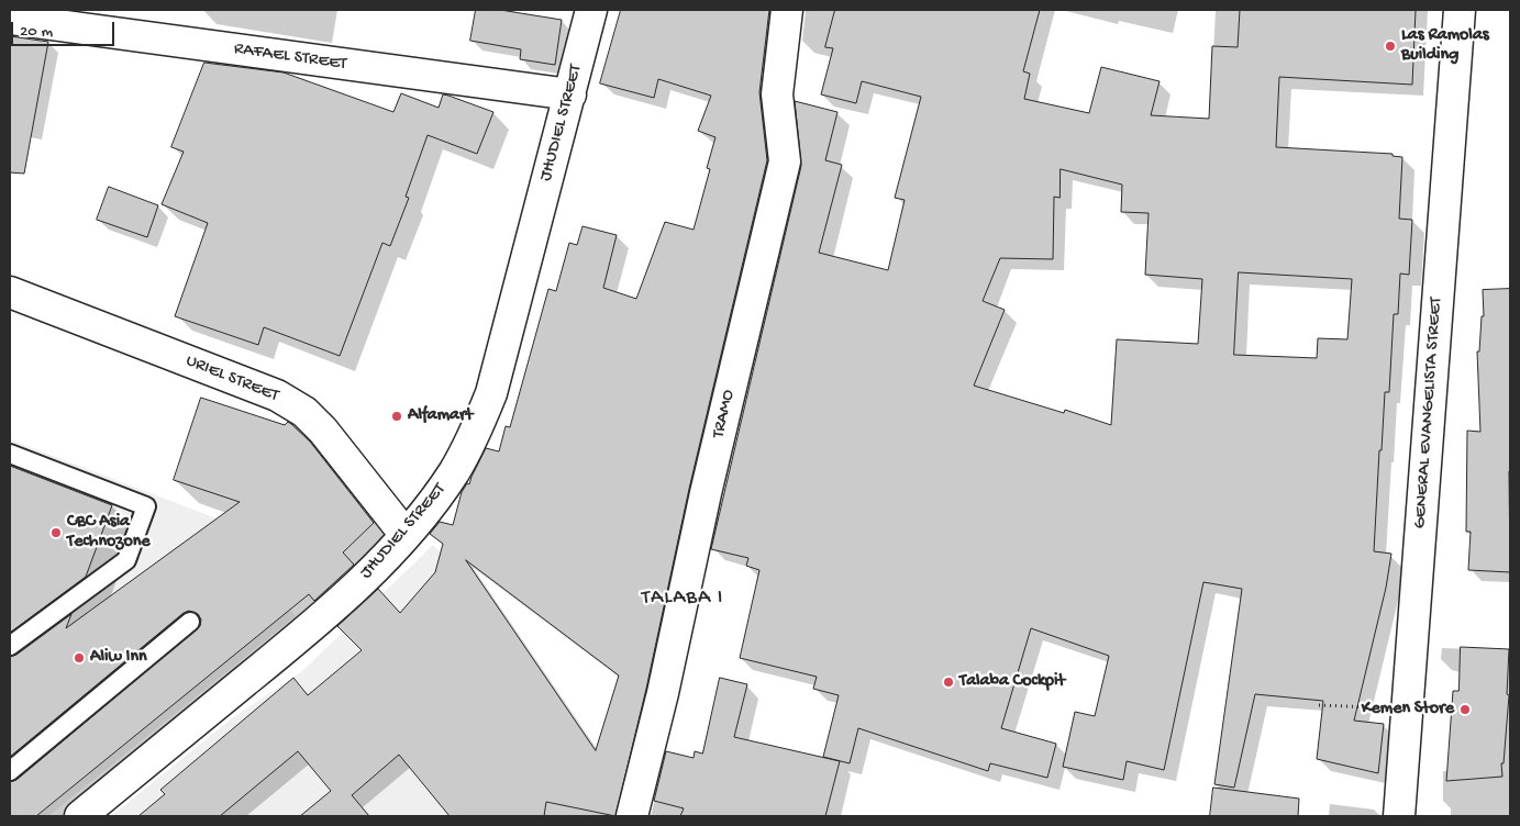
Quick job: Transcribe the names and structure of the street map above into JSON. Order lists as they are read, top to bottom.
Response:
{
  "streets": {
    "street": [
      "RAFAEL STREET",
      "JHUDIEL STREET",
      "URIEL STREET",
      "GENERAL EVANGELISTA STREET",
      "TRAMO"
    ]
  },
  "crossings": [
    ["RAFAEL STREET", "JHUDIEL STREET"],
    ["JHUDIEL STREET", "URIEL STREET"]
  ],
  "districts": ["TALABA I"],
  "places": [
    "Las Ramolas Building",
    "Alfamart",
    "CBC Asia Technozone",
    "Aliw Inn",
    "Talaba Cockpit",
    "Kemen Store"
  ],
  "scale_bar": "20 m"
}
